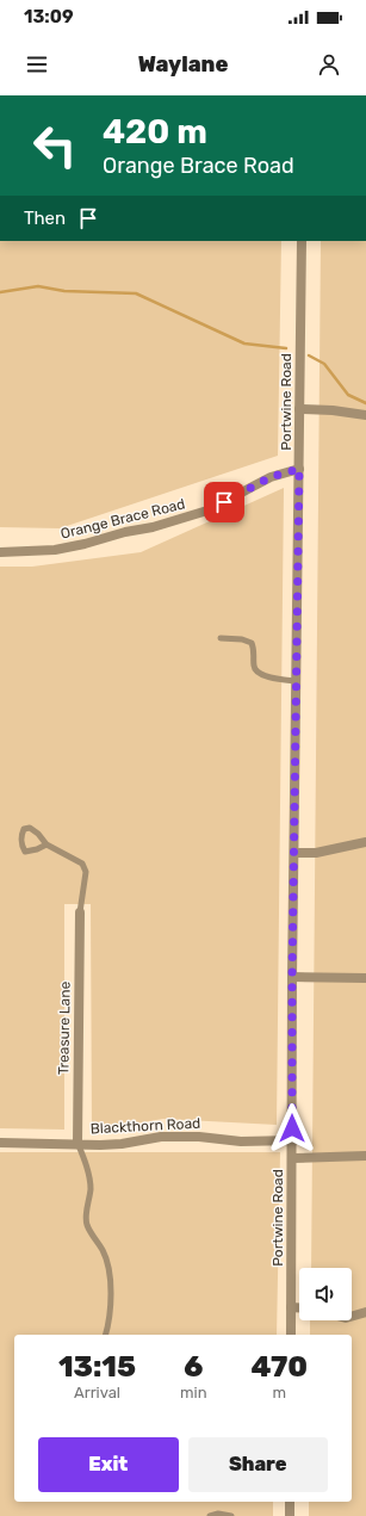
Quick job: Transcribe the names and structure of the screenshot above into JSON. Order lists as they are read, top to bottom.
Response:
{
  "streets": {
    "street": [
      "Portwine Road",
      "Orange Brace Road",
      "Treasure Lane",
      "Blackthorn Road"
    ]
  },
  "crossings": [
    ["Portwine Road", "Orange Brace Road"],
    ["Portwine Road", "Blackthorn Road"],
    ["Treasure Lane", "Blackthorn Road"]
  ],
  "page": {
    "status": "13:09",
    "header": "Waylane",
    "turn": ["420 m", "Orange Brace Road"],
    "then": "Then",
    "eta": [
      "13:15",
      "Arrival",
      "6",
      "min",
      "470",
      "m"
    ],
    "buttons": ["Exit", "Share"]
  }
}
